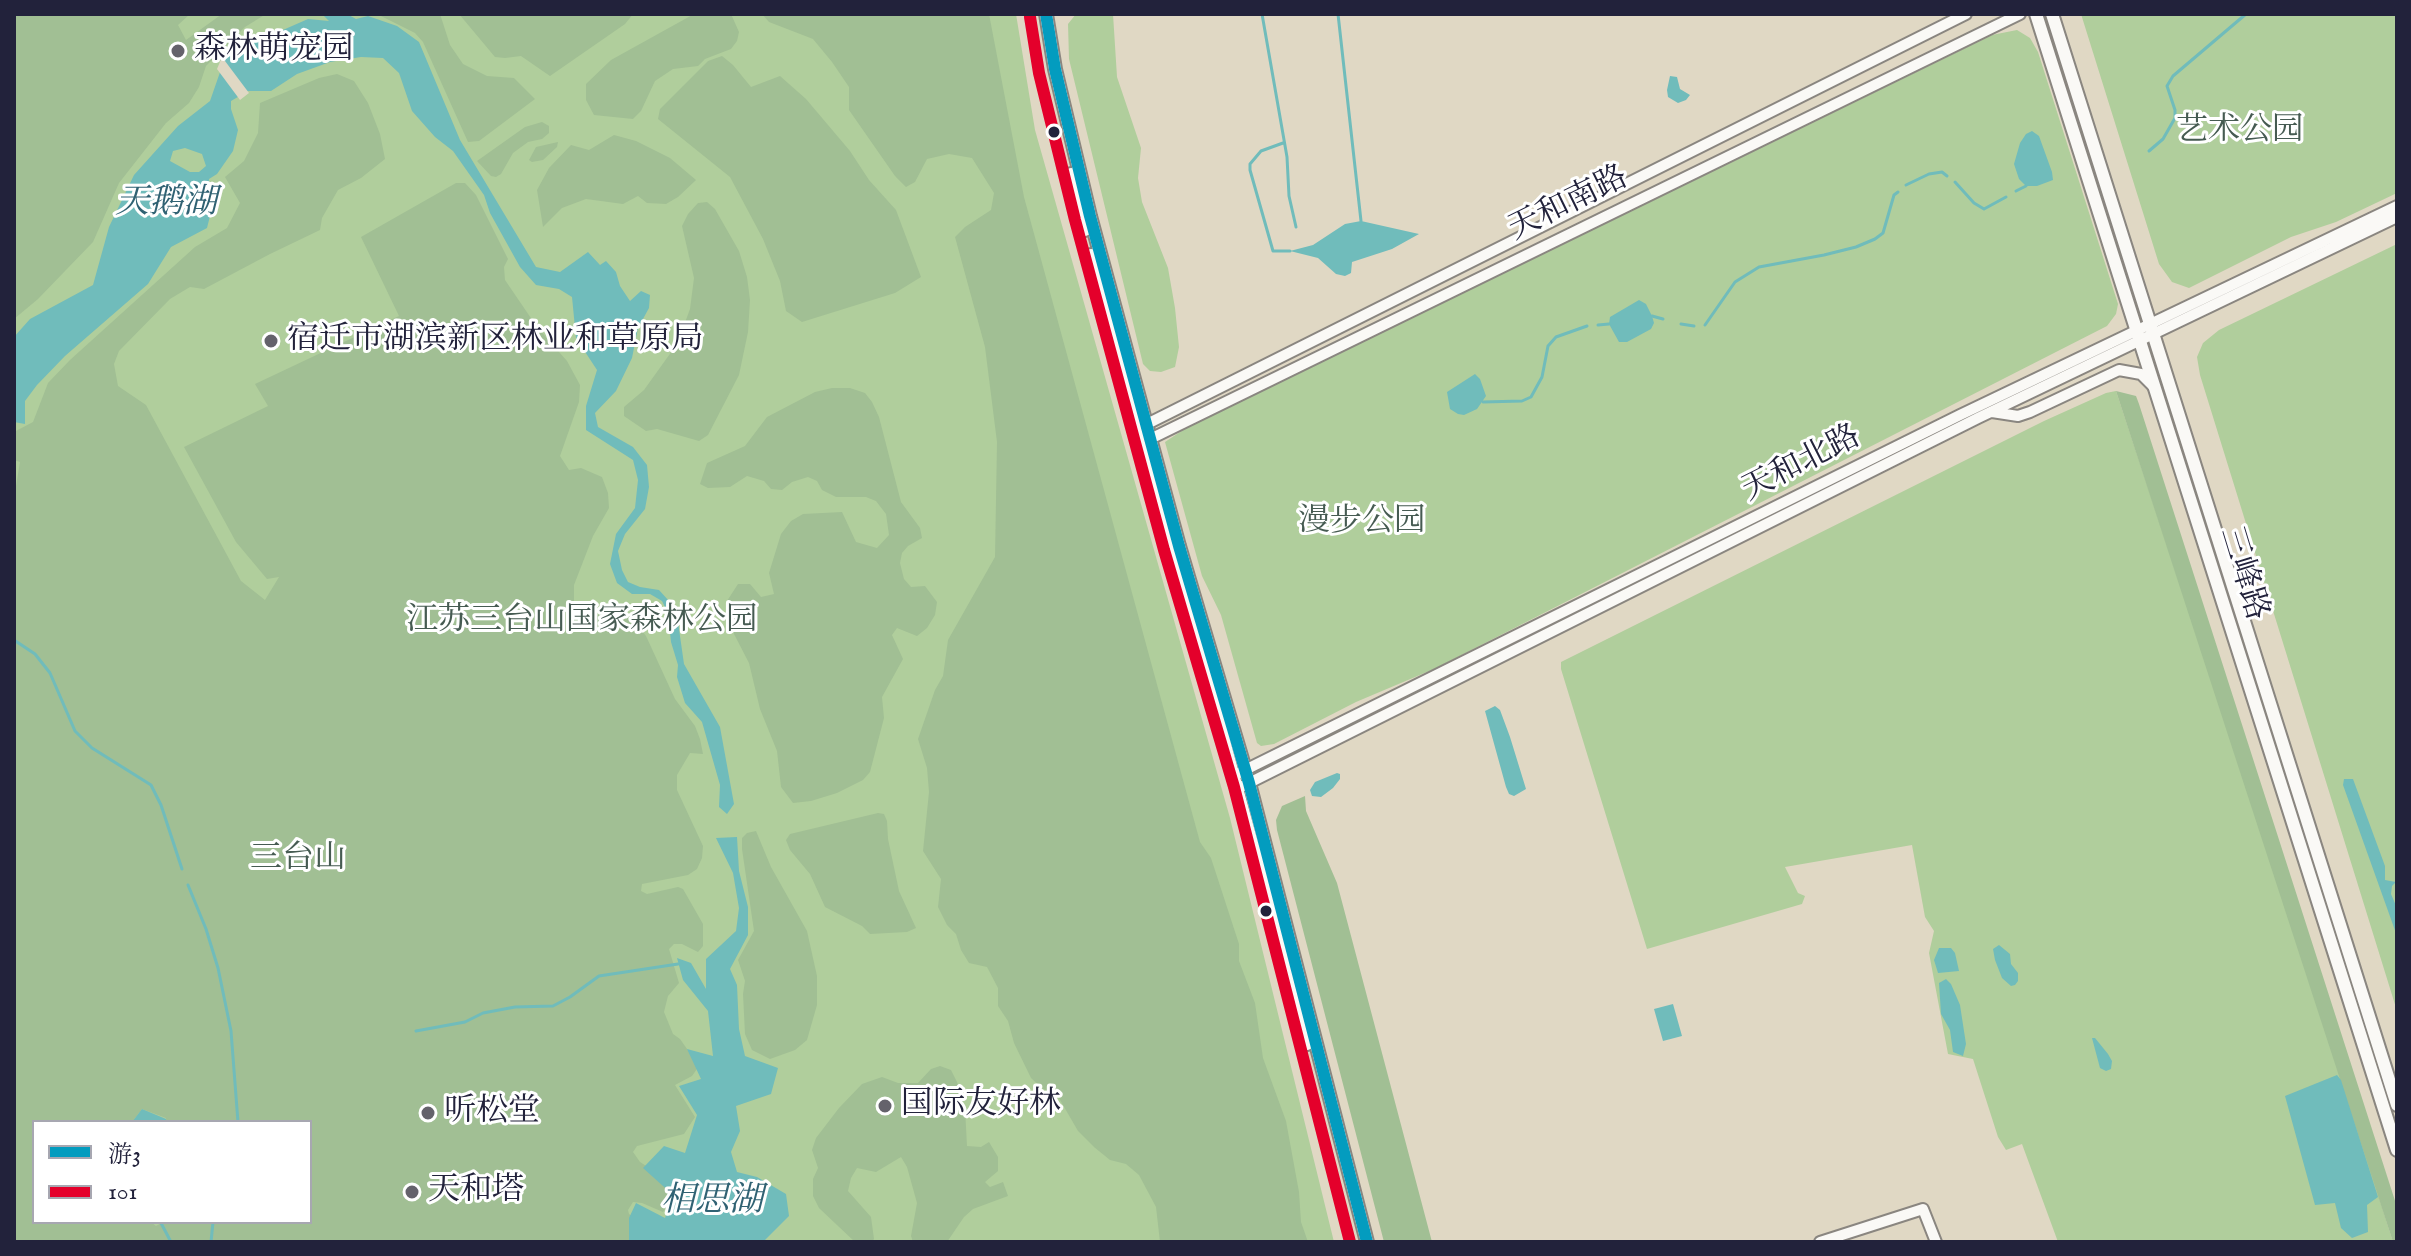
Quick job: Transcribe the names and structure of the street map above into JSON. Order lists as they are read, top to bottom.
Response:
{
  "streets": {
    "main road": ["三峰路"],
    "street": ["天和南路", "天和北路"]
  },
  "crossings": [
    ["天和北路", "三峰路"]
  ],
  "water": ["天鹅湖", "相思湖"],
  "parks": [
    "艺术公园",
    "漫步公园",
    "江苏三台山国家森林公园",
    "三台山"
  ],
  "places": [
    "森林萌宠园",
    "宿迁市湖滨新区林业和草原局",
    "国际友好林",
    "听松堂",
    "天和塔"
  ],
  "lines": ["transit line 游3", "transit line 101"],
  "legend": ["游3", "101"]
}
